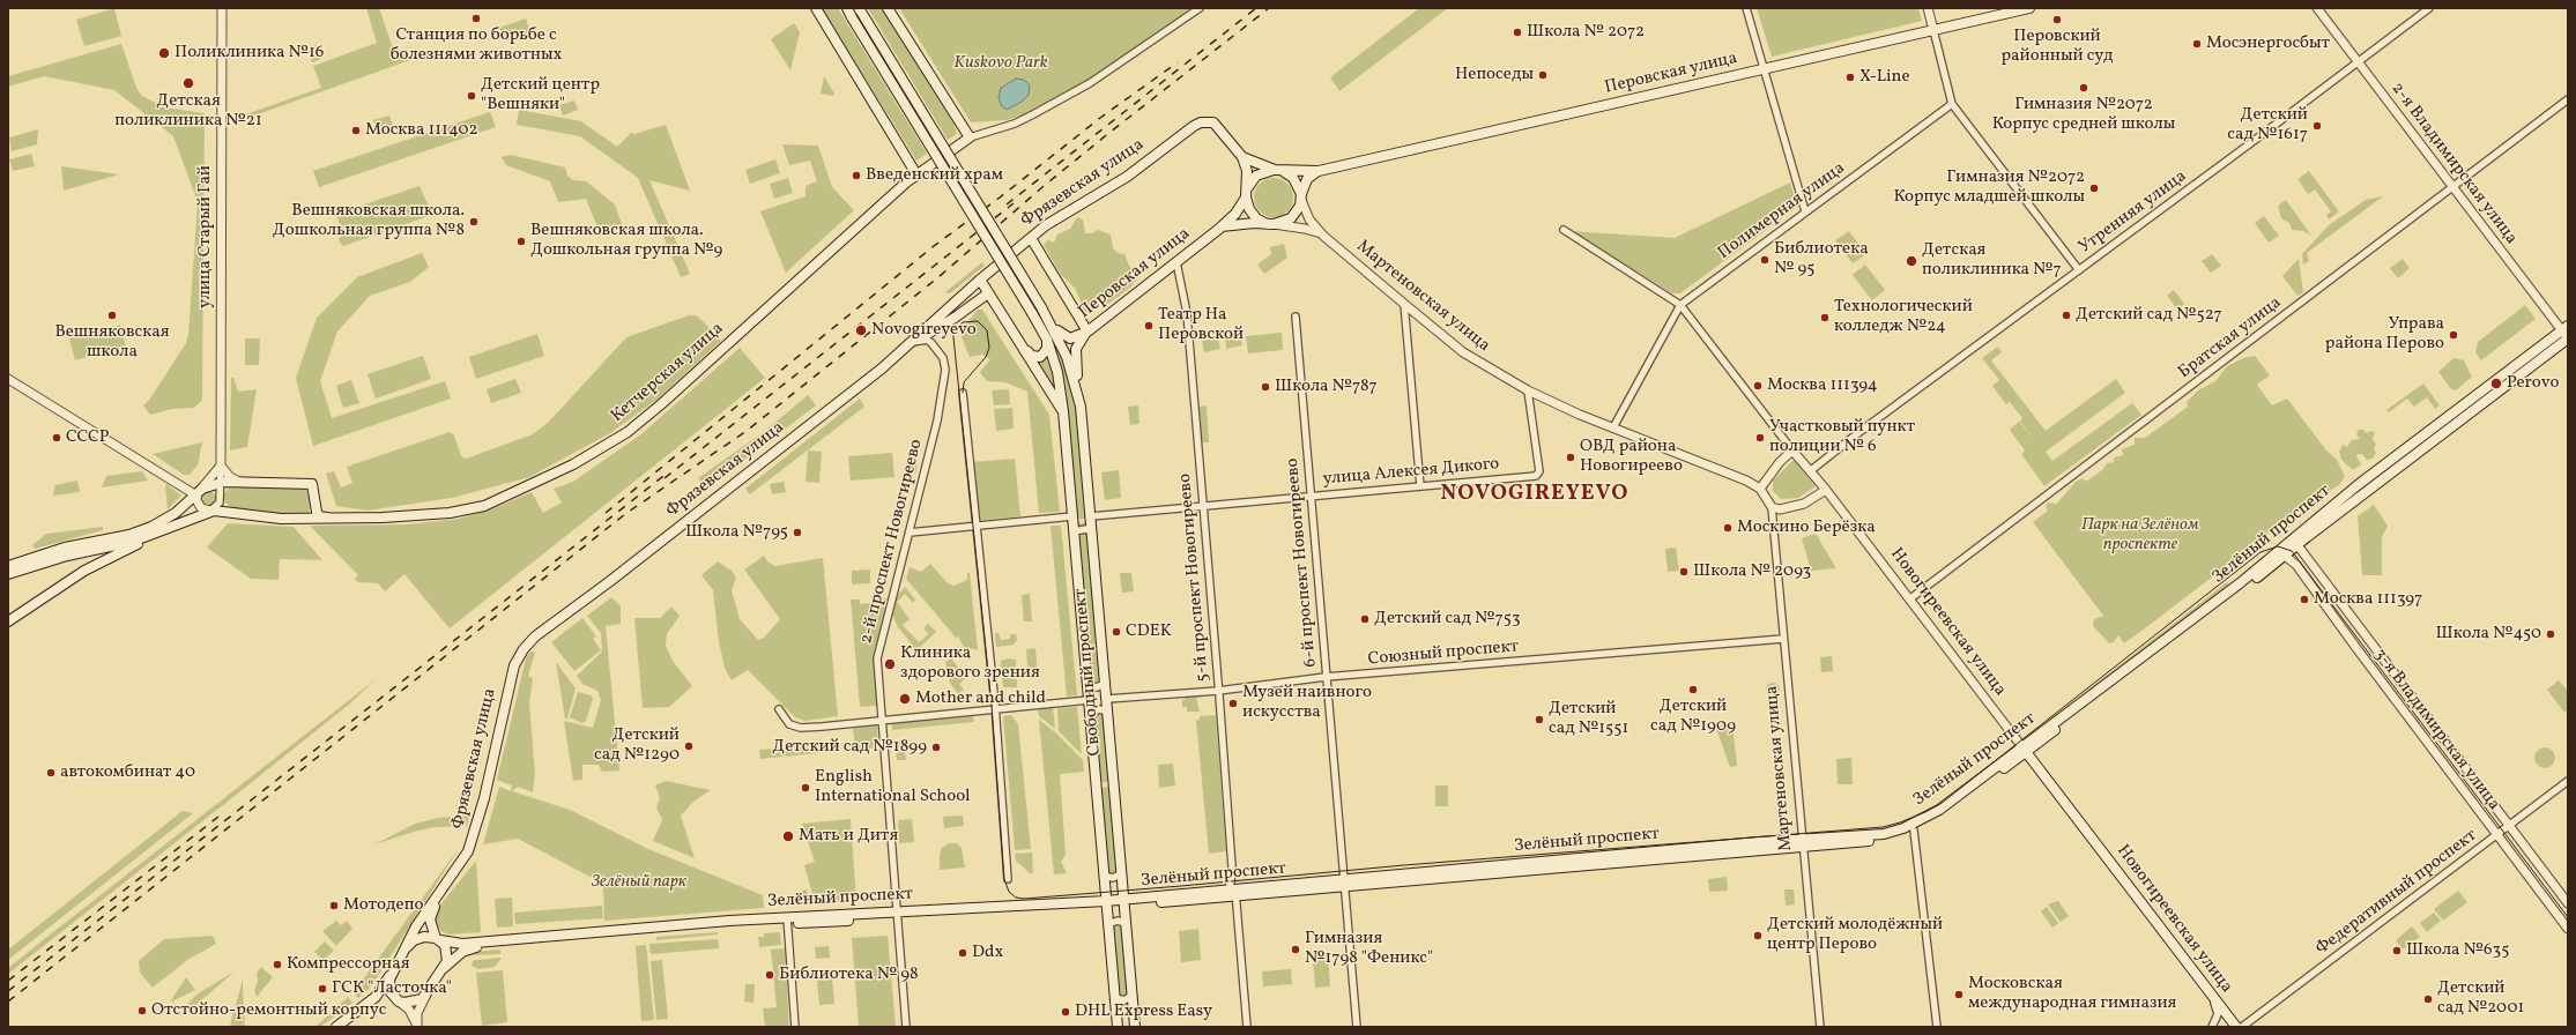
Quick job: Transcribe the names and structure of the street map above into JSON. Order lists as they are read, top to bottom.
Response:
{
  "streets": {
    "main road": [
      "Перовская улица",
      "Фрязевская улица",
      "Кетчерская улица",
      "Зелёный проспект",
      "Новогиреевская улица",
      "Свободный проспект"
    ],
    "street": [
      "2-я Владимирская улица",
      "Полимерная улица",
      "Утренняя улица",
      "улица Старый Гай",
      "Мартеновская улица",
      "Братская улица",
      "улица Алексея Дикого",
      "2-й проспект Новогиреево",
      "6-й проспект Новогиреево",
      "5-й проспект Новогиреево",
      "Союзный проспект",
      "3-я Владимирская улица",
      "Федеративный проспект"
    ]
  },
  "crossings": [
    ["Перовская улица", "5-й проспект Новогиреево"],
    ["Перовская улица", "Свободный проспект"],
    ["2-я Владимирская улица", "Утренняя улица"],
    ["2-я Владимирская улица", "Братская улица"],
    ["2-я Владимирская улица", "Зелёный проспект"],
    ["Фрязевская улица", "Зелёный проспект"],
    ["Фрязевская улица", "2-й проспект Новогиреево"],
    ["Полимерная улица", "Мартеновская улица"],
    ["Полимерная улица", "Новогиреевская улица"],
    ["Утренняя улица", "Новогиреевская улица"],
    ["улица Старый Гай", "Кетчерская улица"],
    ["Мартеновская улица", "улица Алексея Дикого"],
    ["Мартеновская улица", "Зелёный проспект"],
    ["Мартеновская улица", "Союзный проспект"],
    ["Братская улица", "Новогиреевская улица"],
    ["улица Алексея Дикого", "6-й проспект Новогиреево"],
    ["улица Алексея Дикого", "5-й проспект Новогиреево"],
    ["улица Алексея Дикого", "Свободный проспект"],
    ["Зелёный проспект", "2-й проспект Новогиреево"],
    ["Зелёный проспект", "6-й проспект Новогиреево"],
    ["Зелёный проспект", "5-й проспект Новогиреево"],
    ["Зелёный проспект", "Новогиреевская улица"],
    ["Зелёный проспект", "Свободный проспект"],
    ["Зелёный проспект", "3-я Владимирская улица"],
    ["6-й проспект Новогиреево", "Союзный проспект"],
    ["5-й проспект Новогиреево", "Союзный проспект"],
    ["Союзный проспект", "Свободный проспект"],
    ["3-я Владимирская улица", "Федеративный проспект"]
  ],
  "districts": ["NOVOGIREYEVO"],
  "parks": ["Kuskovo Park", "Парк на Зелёном проспекте", "Зелёный парк"],
  "places": [
    "Станция по борьбе с болезнями животных",
    "Перовский районный суд",
    "Школа № 2072",
    "Мосэнергосбыт",
    "Поликлиника №16",
    "Непоседы",
    "X-Line",
    "Детская поликлиника №21",
    "Гимназия №2072 Корпус средней школы",
    "Детский центр \"Вешняки\"",
    "Детский сад №1617",
    "Москва 111402",
    "Введенский храм",
    "Гимназия №2072 Корпус младшей школы",
    "Вешняковская школа. Дошкольная группа №8",
    "Вешняковская школа. Дошкольная группа №9",
    "Библиотека № 95",
    "Детская поликлиника №7",
    "Вешняковская школа",
    "Детский сад №527",
    "Технологический колледж №24",
    "Театр На Перовской",
    "Novogireyevo",
    "Управа района Перово",
    "Perovo",
    "Москва 111394",
    "Школа №787",
    "СССР",
    "Участковый пункт полиции № 6",
    "ОВД района Новогиреево",
    "Москино Берёзка",
    "Школа №795",
    "Школа № 2093",
    "Москва 111397",
    "Детский сад №753",
    "CDEK",
    "Школа №450",
    "Клиника здорового зрения",
    "Детский сад №1909",
    "Mother and child",
    "Музей наивного искусства",
    "Детский сад №1551",
    "Детский сад №1290",
    "Детский сад №1899",
    "автокомбинат 40",
    "English International School",
    "Мать и Дитя",
    "Мотодепо",
    "Детский молодёжный центр Перово",
    "Гимназия №1798 \"Феникс\"",
    "Школа №635",
    "Ddx",
    "Компрессорная",
    "Библиотека № 98",
    "ГСК \"Ласточка\"",
    "Московская международная гимназия",
    "Детский сад №2001",
    "Отстойно-ремонтный корпус",
    "DHL Express Easy"
  ]
}
